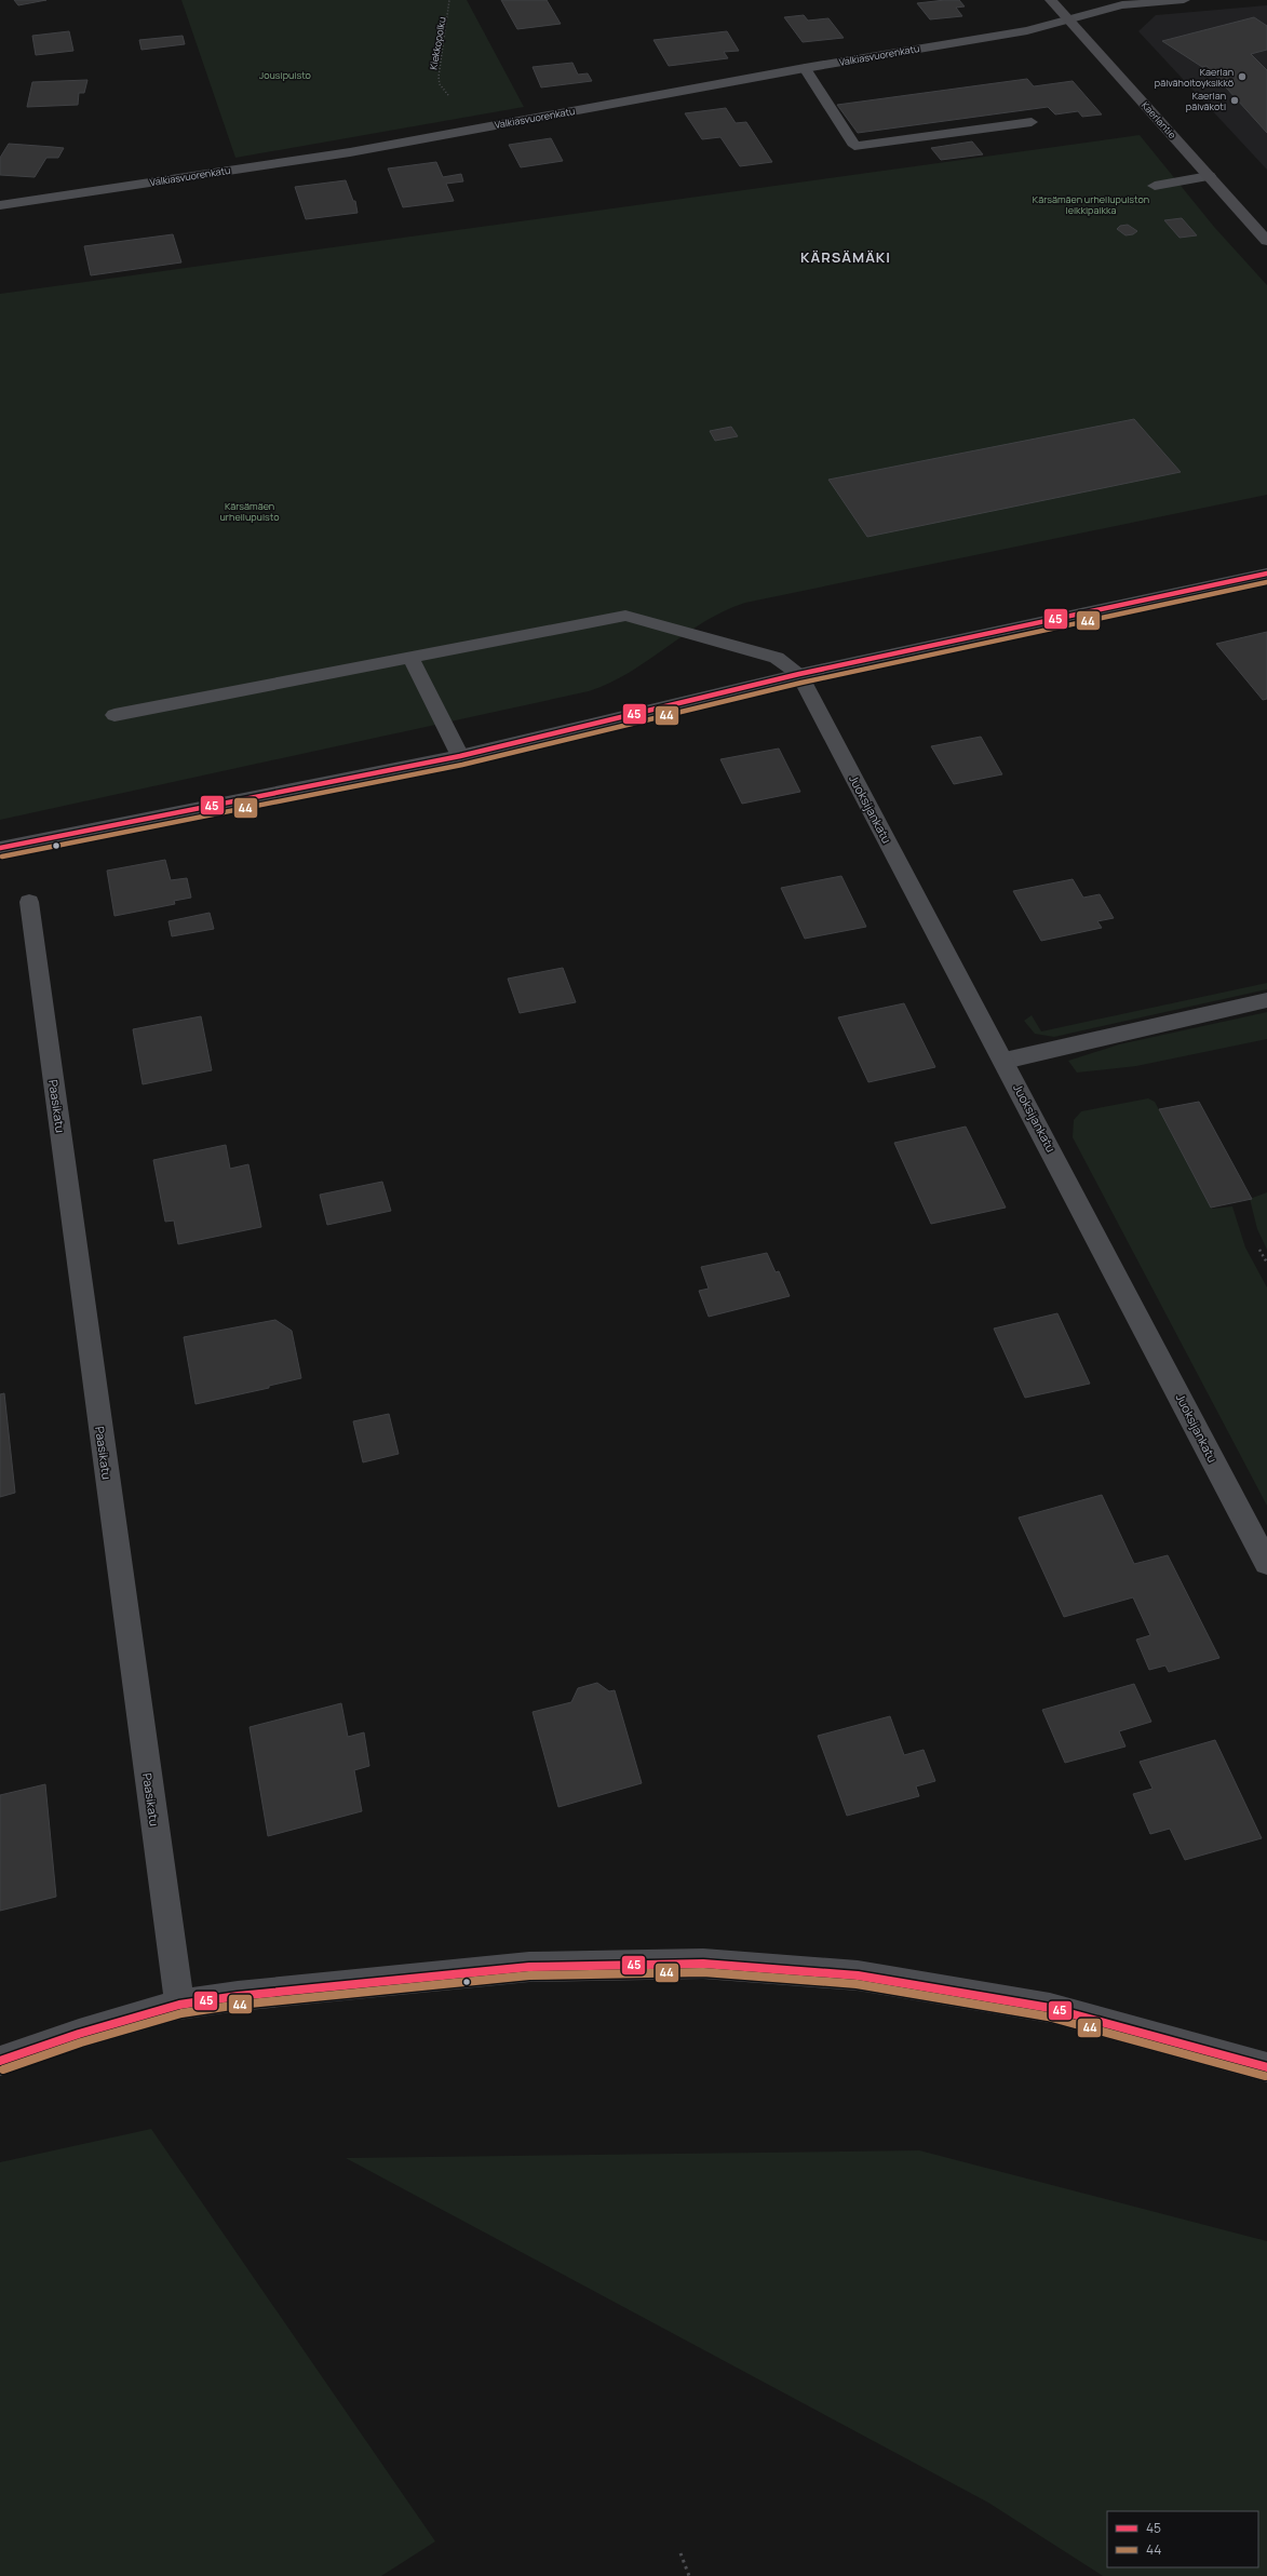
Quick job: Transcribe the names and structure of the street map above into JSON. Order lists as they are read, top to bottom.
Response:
{
  "streets": {
    "street": [
      "Valkiasvuorenkatu",
      "Kaerlantie",
      "Juoksijankatu",
      "Paasikatu"
    ],
    "path": ["Kiekkopolku"]
  },
  "crossings": [
    ["Kiekkopolku", "Valkiasvuorenkatu"],
    ["Valkiasvuorenkatu", "Kaerlantie"]
  ],
  "districts": ["KÄRSÄMÄKI"],
  "parks": ["Jousipuisto", "Kärsämäen urheilupuiston leikkipaikka", "Kärsämäen urheilupuisto"],
  "places": ["Kaerlan päivähoitoyksikkö", "Kaerlan päiväkoti"],
  "lines": ["transit line 45", "transit line 44"],
  "legend": ["45", "44"]
}
